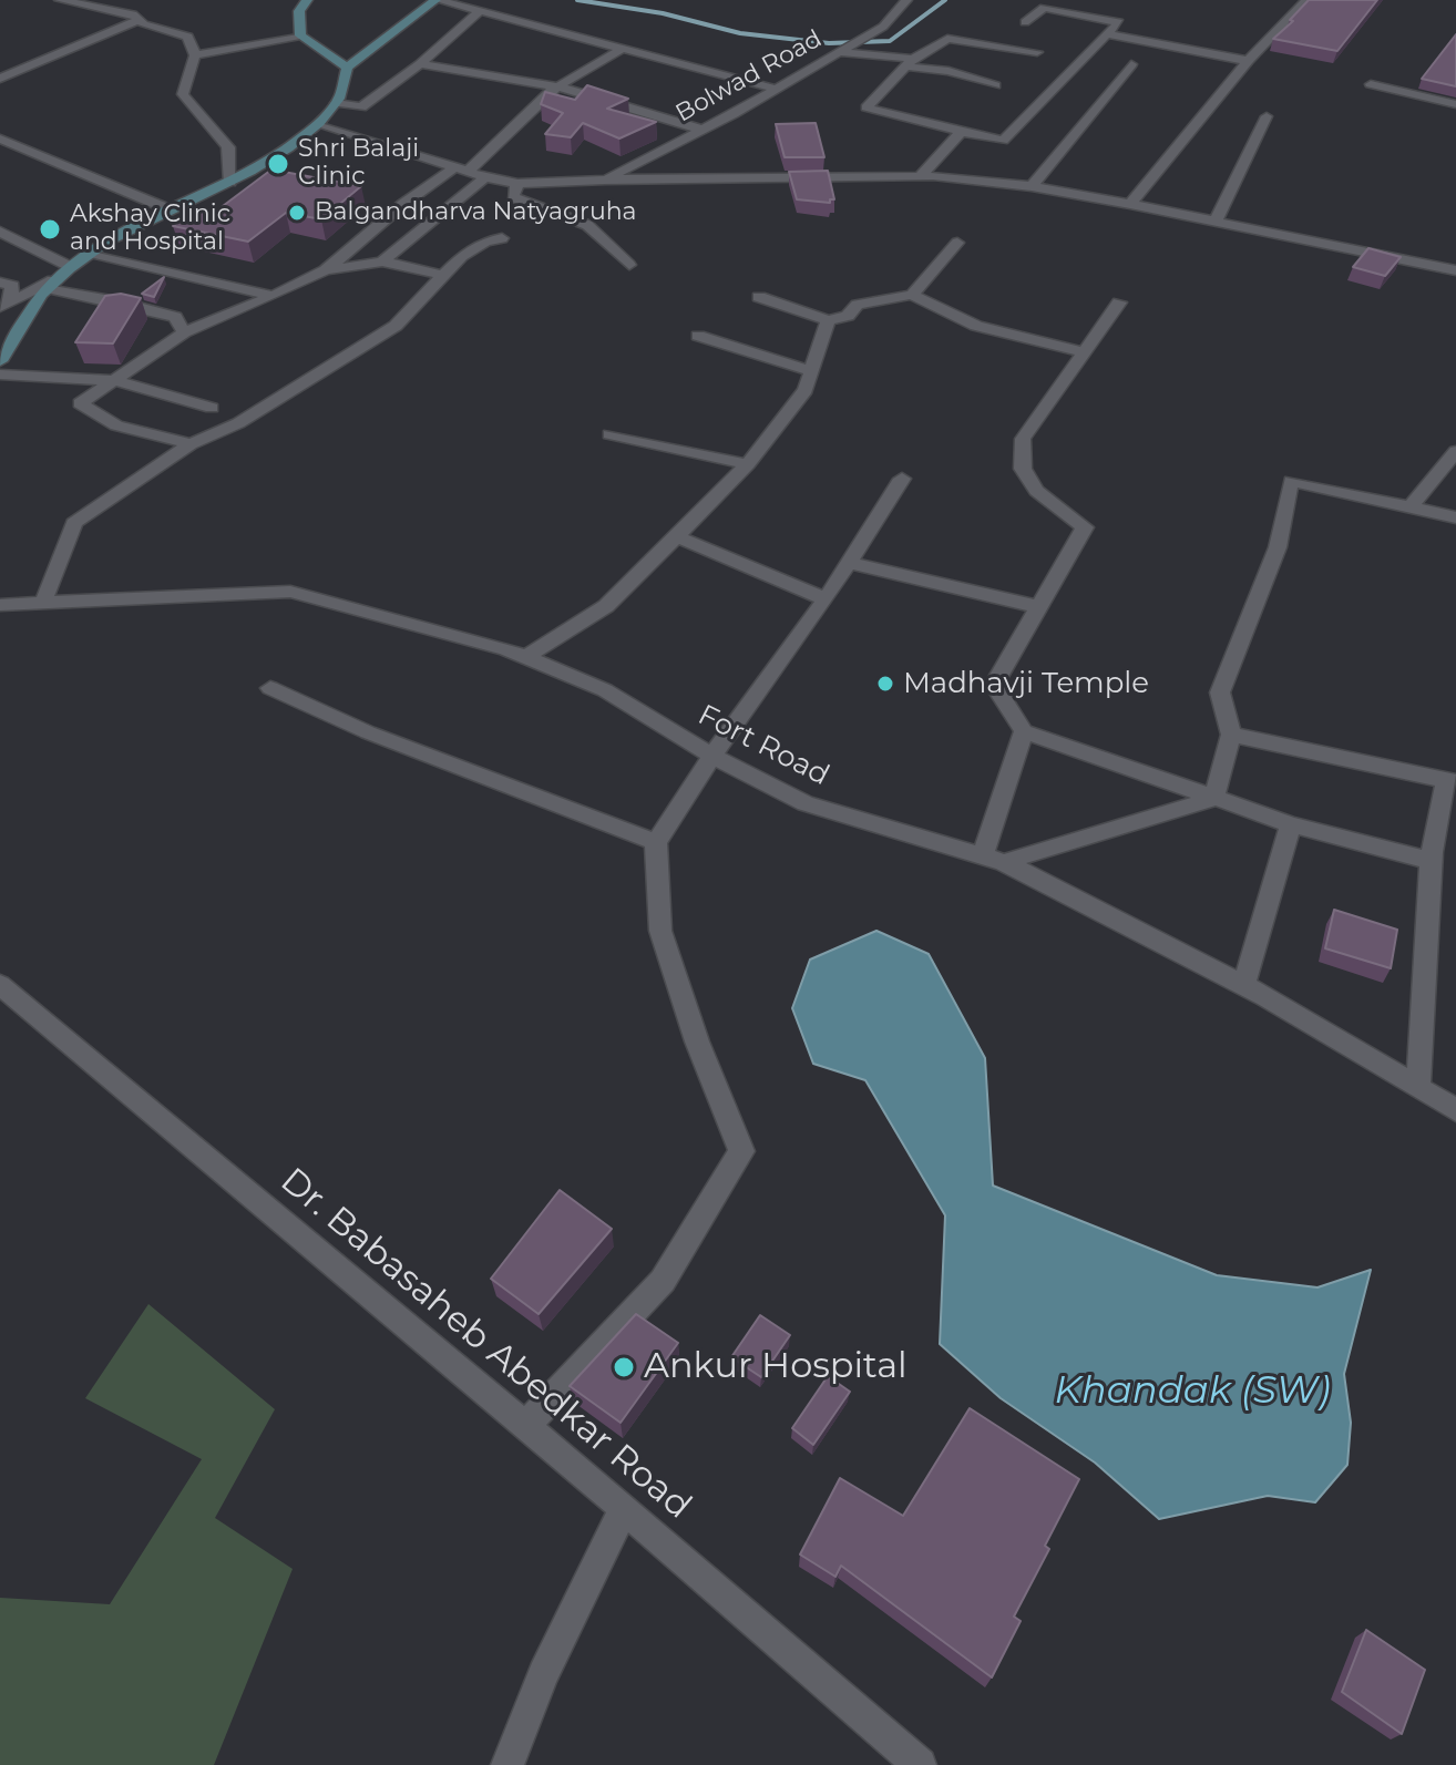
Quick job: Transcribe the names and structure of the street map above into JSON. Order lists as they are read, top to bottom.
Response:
{
  "streets": {
    "street": ["Bolwad Road", "Fort Road", "Dr. Babasaheb Abedkar Road"]
  },
  "water": ["Khandak (SW)"],
  "places": [
    "Shri Balaji Clinic",
    "Balgandharva Natyagruha",
    "Akshay Clinic and Hospital",
    "Madhavji Temple",
    "Ankur Hospital"
  ]
}
